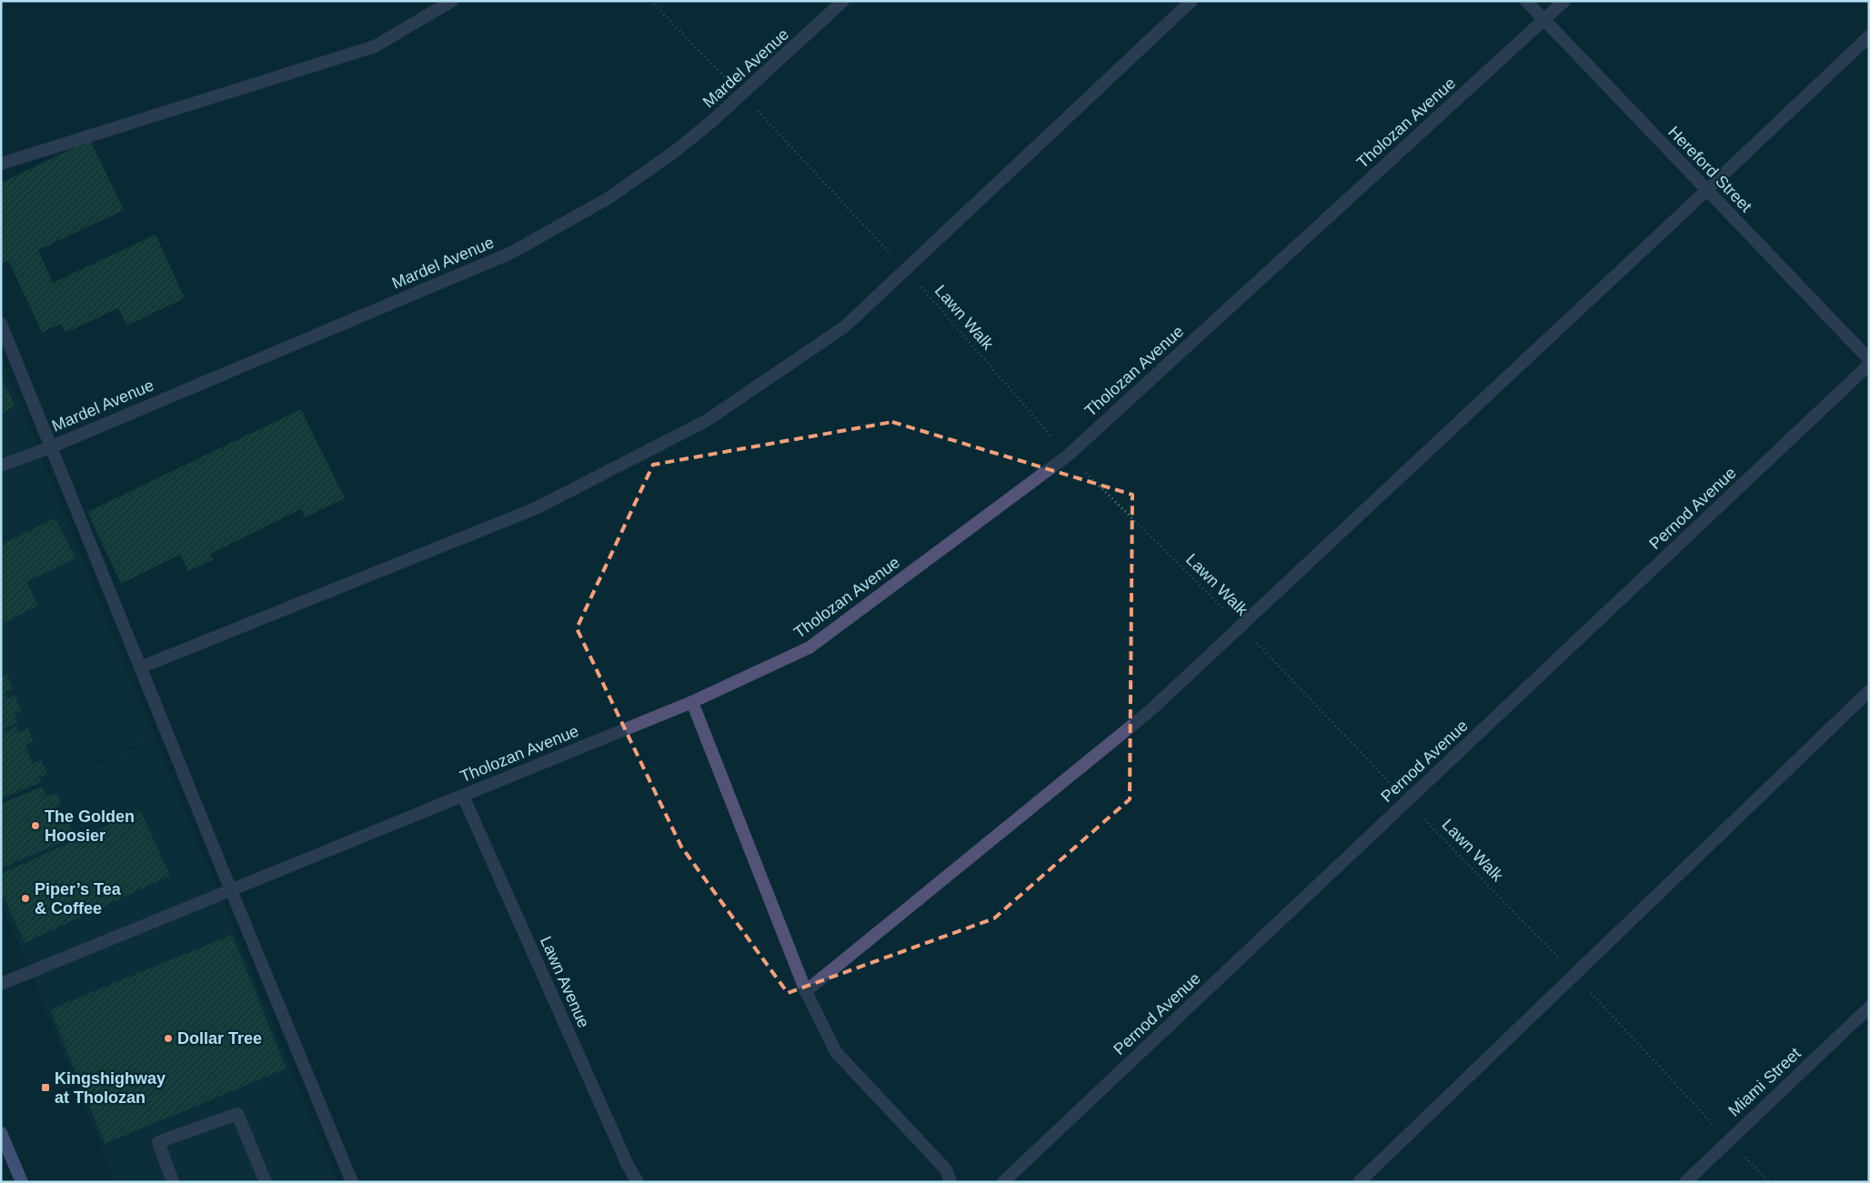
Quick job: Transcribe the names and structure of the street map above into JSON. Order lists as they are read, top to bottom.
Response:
{
  "streets": {
    "street": [
      "Mardel Avenue",
      "Tholozan Avenue",
      "Hereford Street",
      "Pernod Avenue",
      "Lawn Avenue",
      "Miami Street"
    ],
    "path": ["Lawn Walk"]
  },
  "crossings": [
    ["Mardel Avenue", "Lawn Walk"],
    ["Tholozan Avenue", "Hereford Street"],
    ["Tholozan Avenue", "Lawn Walk"],
    ["Tholozan Avenue", "Lawn Avenue"],
    ["Lawn Walk", "Pernod Avenue"],
    ["Lawn Walk", "Miami Street"]
  ],
  "places": {
    "other": ["The Golden Hoosier", "Piper’s Tea & Coffee", "Dollar Tree"],
    "transit": ["Kingshighway at Tholozan"]
  }
}
